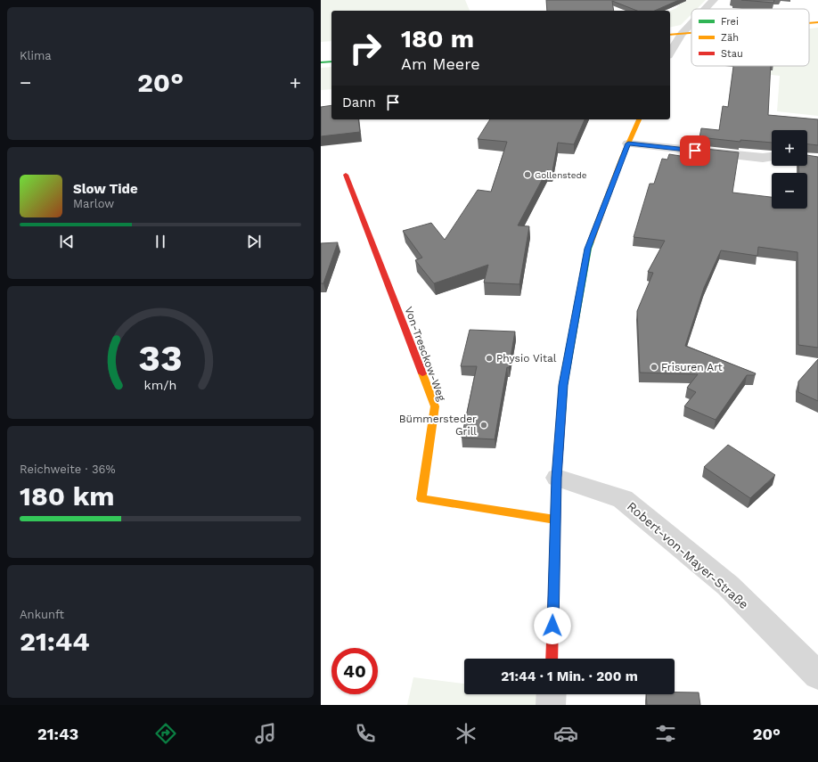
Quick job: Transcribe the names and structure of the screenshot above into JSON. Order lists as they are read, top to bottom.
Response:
{
  "streets": {
    "street": ["Von-Tresckow-Weg", "Robert-von-Mayer-Straße"]
  },
  "places": [
    "Gollenstede",
    "Physio Vital",
    "Frisuren Art",
    "Bümmersteder Grill"
  ],
  "legend": ["Frei", "Zäh", "Stau"],
  "page": {
    "tile": [
      "Klima",
      ["Reichweite · 36%", "180 km"],
      ["Ankunft", "21:44"]
    ],
    "turn": ["180 m", "Am Meere"],
    "heat": ["−", "20°", "+"],
    "then": "Dann",
    "map_buttons": ["+", "−"],
    "song": ["Slow Tide", "Marlow"],
    "limit": "40",
    "trip": "21:44 · 1 Min. · 200 m",
    "tabs": ["21:43", "20°"],
    "gauge": ["33", "km/h"]
  }
}
